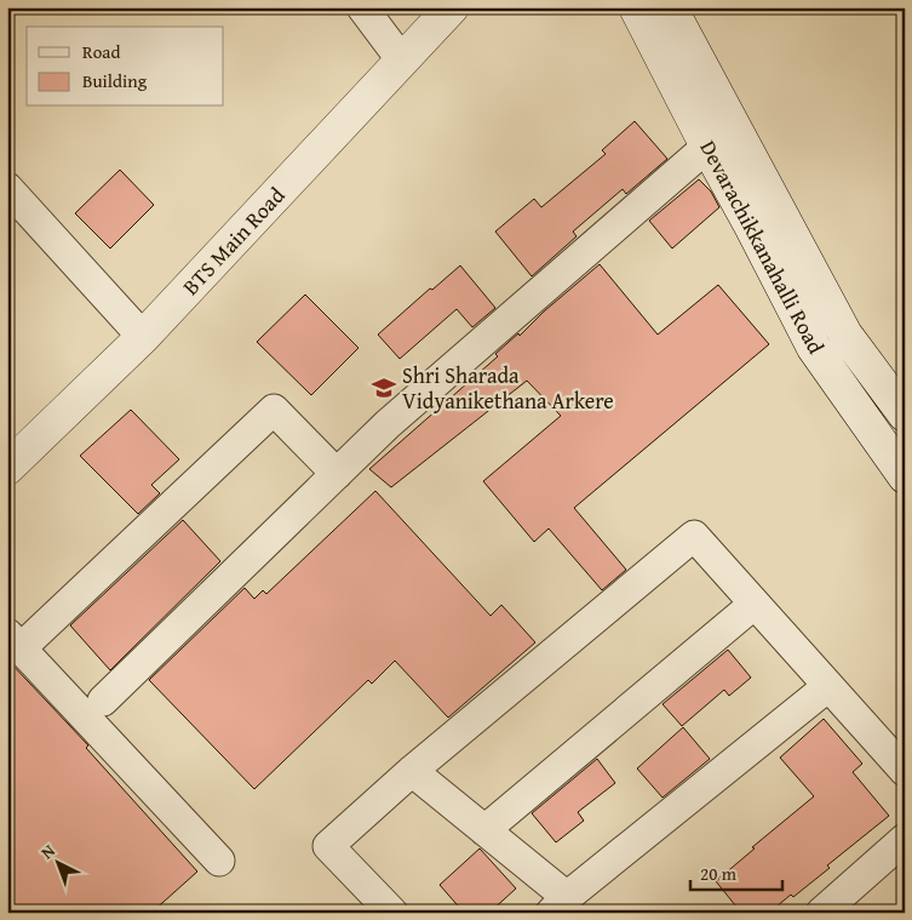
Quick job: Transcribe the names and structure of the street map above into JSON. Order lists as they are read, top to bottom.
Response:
{
  "streets": {
    "main road": ["BTS Main Road", "Devarachikkanahalli Road"]
  },
  "places": {
    "school or university": ["Shri Sharada Vidyanikethana Arkere"]
  },
  "legend": ["Road", "Building"],
  "scale_bar": "20 m",
  "north": "top left"
}
